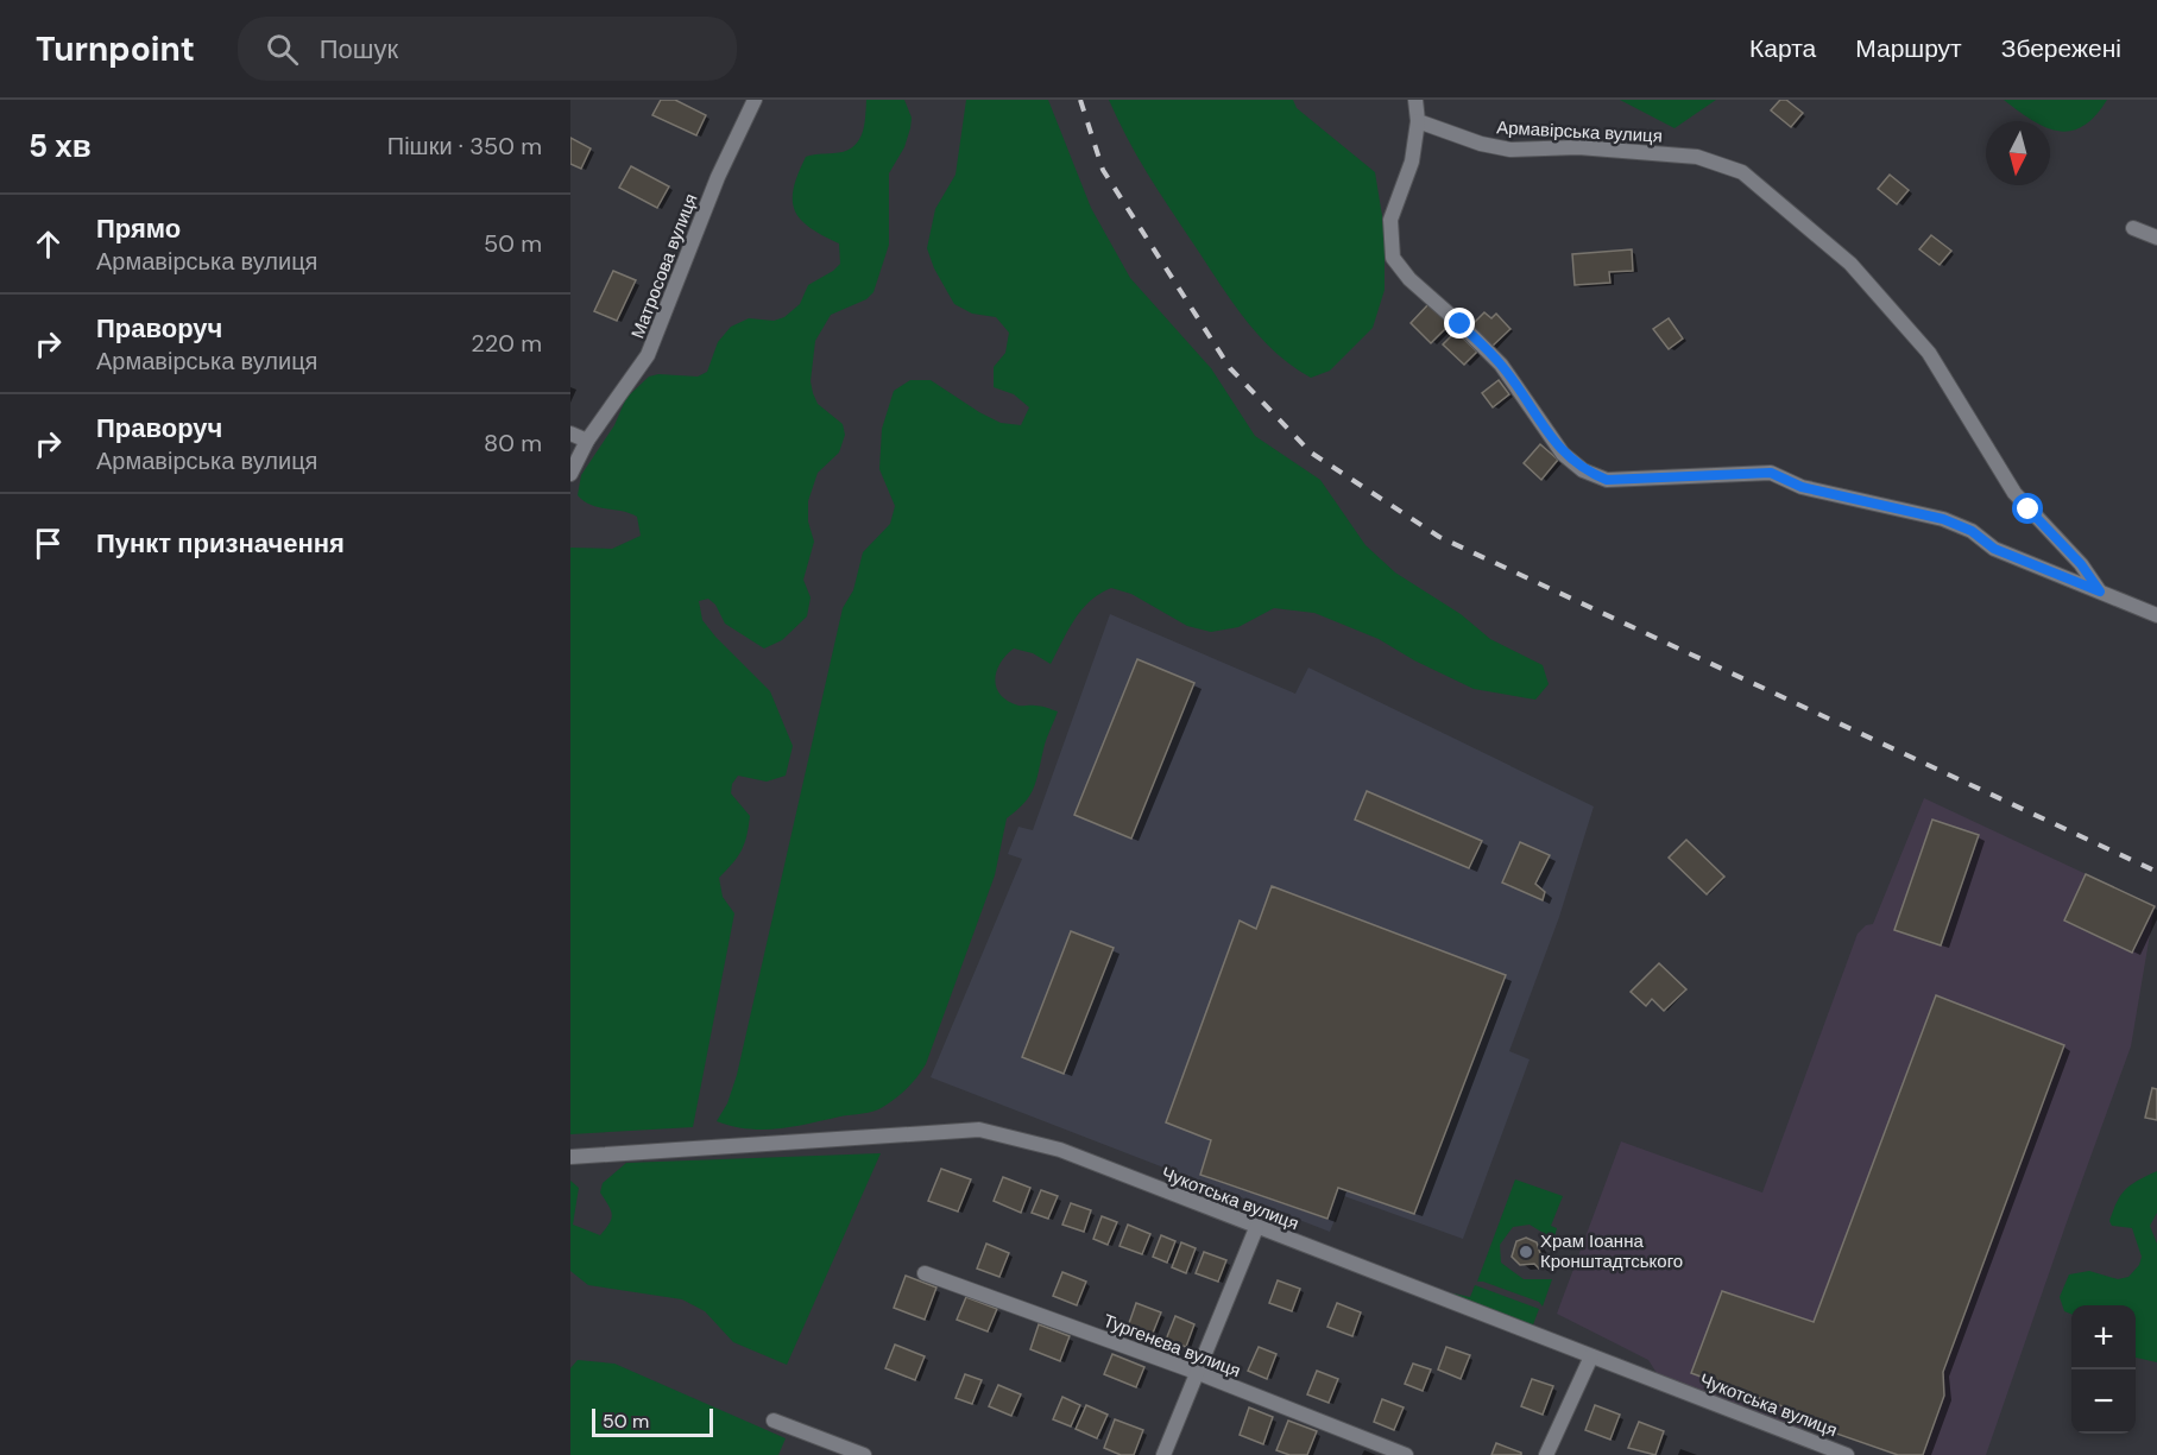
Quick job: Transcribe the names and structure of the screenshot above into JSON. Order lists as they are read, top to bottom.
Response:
{
  "streets": {
    "street": [
      "Армавірська вулиця",
      "Матросова вулиця",
      "Чукотська вулиця",
      "Тургенєва вулиця"
    ]
  },
  "places": ["Храм Іоанна Кронштадтського"],
  "scale_bar": "50 m",
  "north": "bottom",
  "page": {
    "header": "Turnpoint",
    "search": "Пошук",
    "nav": ["Карта", "Маршрут", "Збережені"],
    "heading": ["5 хв", "Пішки · 350 m"],
    "list": [
      ["Прямо", "Армавірська вулиця", "50 m"],
      ["Праворуч", "Армавірська вулиця", "220 m"],
      ["Праворуч", "Армавірська вулиця", "80 m"],
      "Пункт призначення"
    ],
    "map_buttons": ["+", "−"],
    "scale": "50 m"
  }
}
